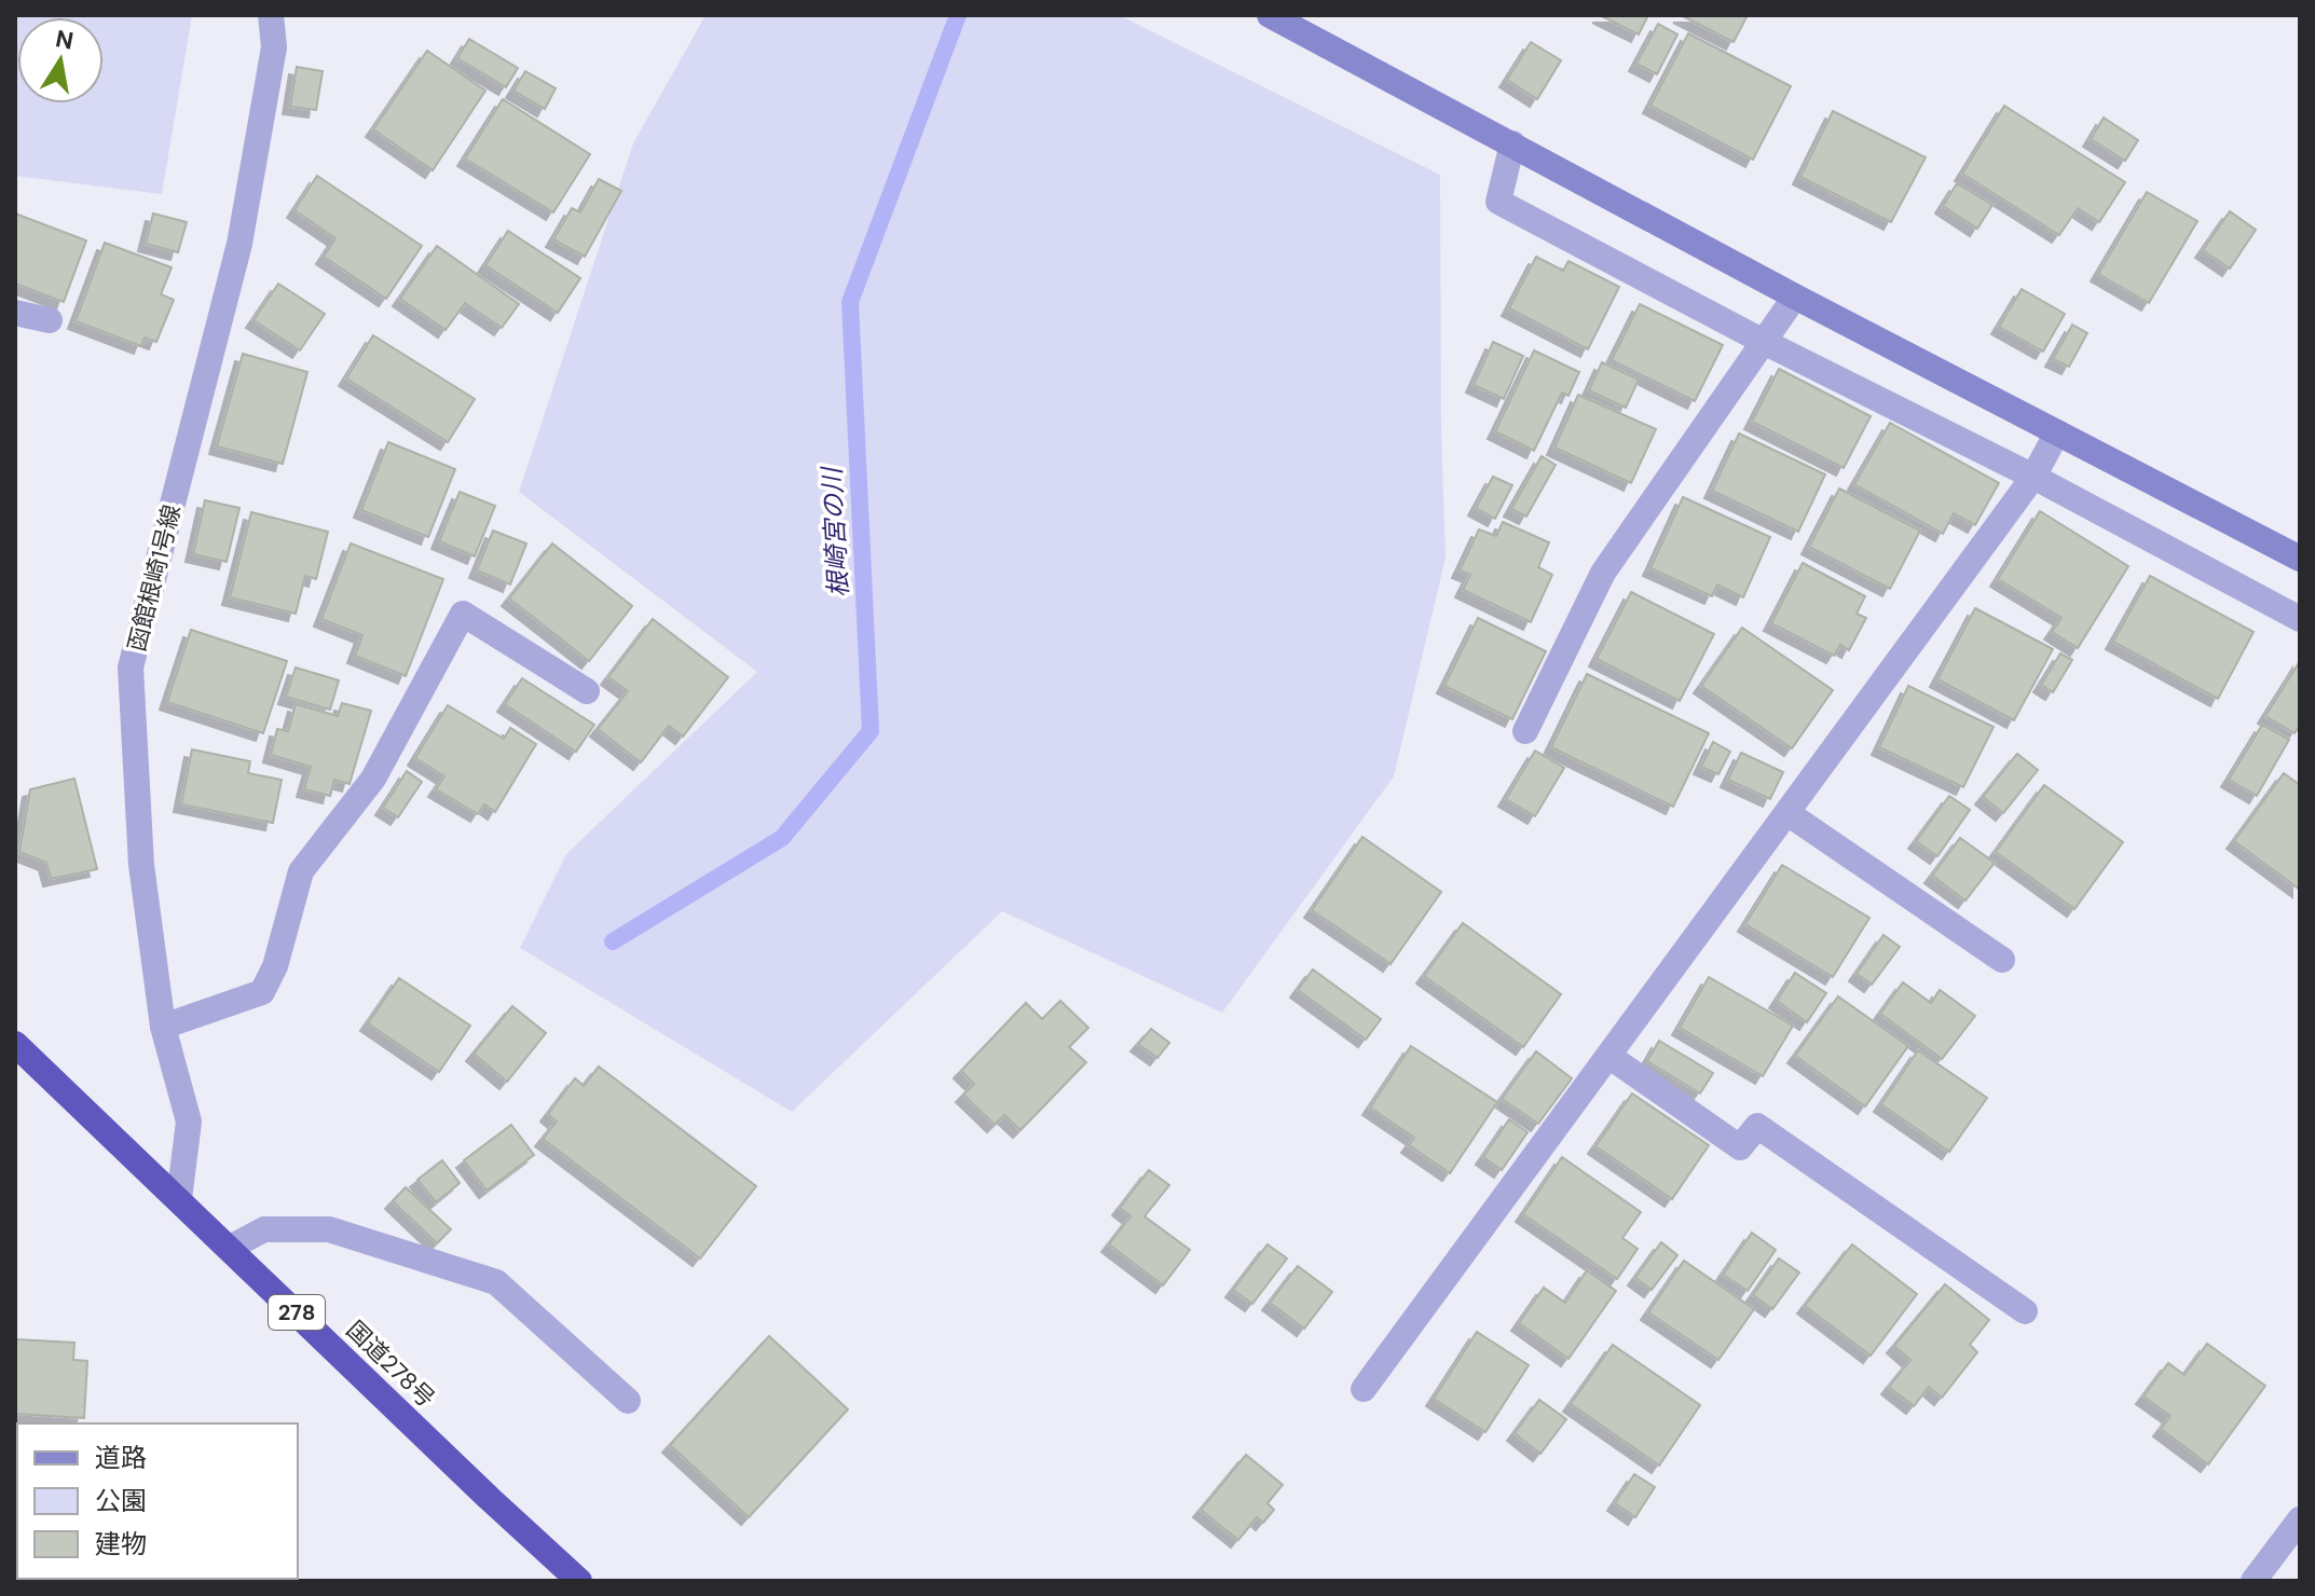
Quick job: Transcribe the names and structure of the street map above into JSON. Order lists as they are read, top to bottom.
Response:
{
  "streets": {
    "highway": ["278", "国道278号"],
    "street": ["函館根崎1号線"]
  },
  "crossings": [
    ["函館根崎1号線", "国道278号"]
  ],
  "water": ["根崎宮の川"],
  "legend": ["道路", "公園", "建物"],
  "north": "top"
}
